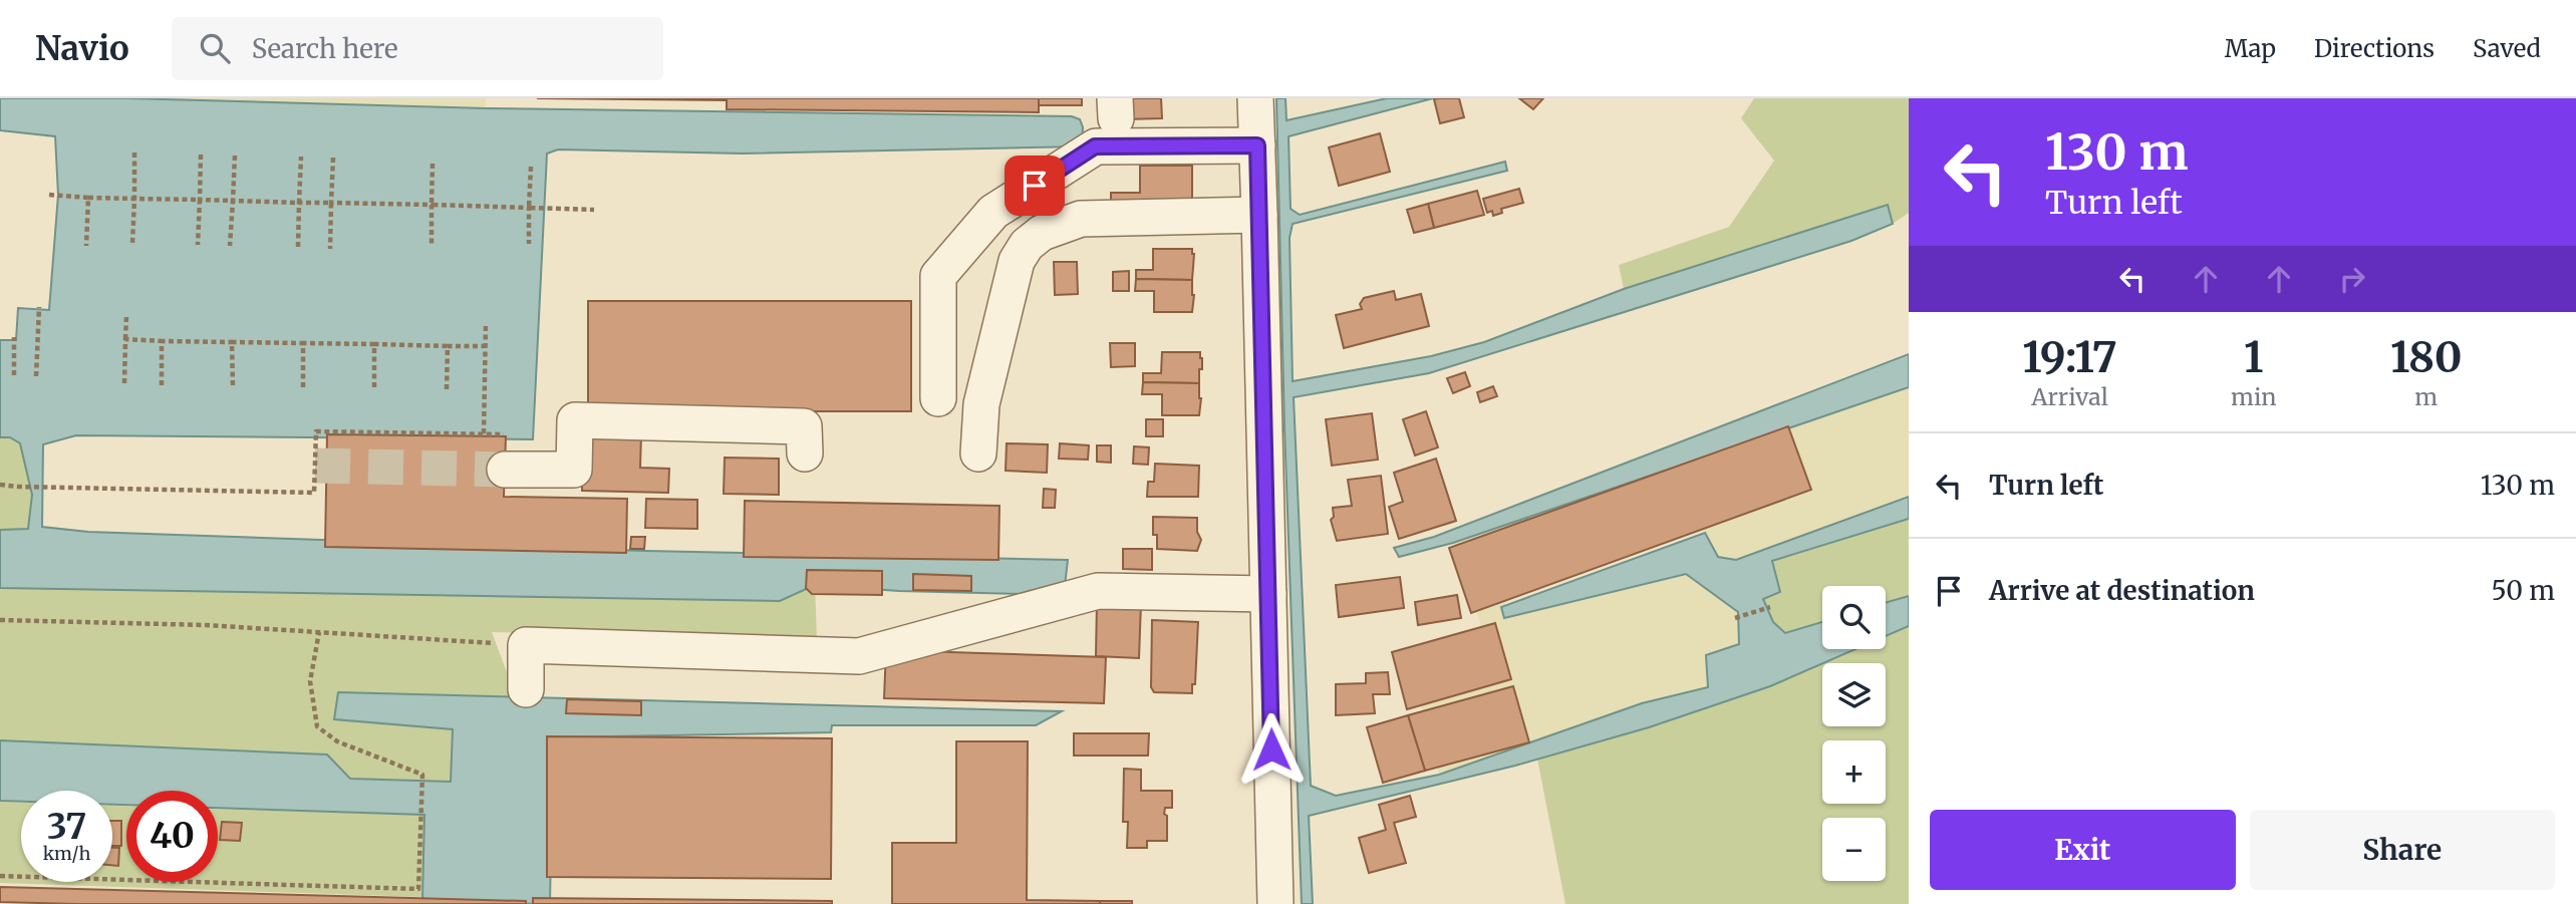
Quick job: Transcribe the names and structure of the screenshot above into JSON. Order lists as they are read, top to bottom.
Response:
{
  "page": {
    "header": "Navio",
    "search": "Search here",
    "nav": ["Map", "Directions", "Saved"],
    "turn": ["130 m", "Turn left"],
    "eta": [
      "19:17",
      "Arrival",
      "1",
      "min",
      "180",
      "m"
    ],
    "list": [
      {
        "name": "Turn left",
        "value": "130 m"
      },
      {
        "name": "Arrive at destination",
        "value": "50 m"
      }
    ],
    "map_buttons": ["+", "−"],
    "speed": "37 km/h",
    "limit": "40",
    "buttons": ["Exit", "Share"]
  }
}
